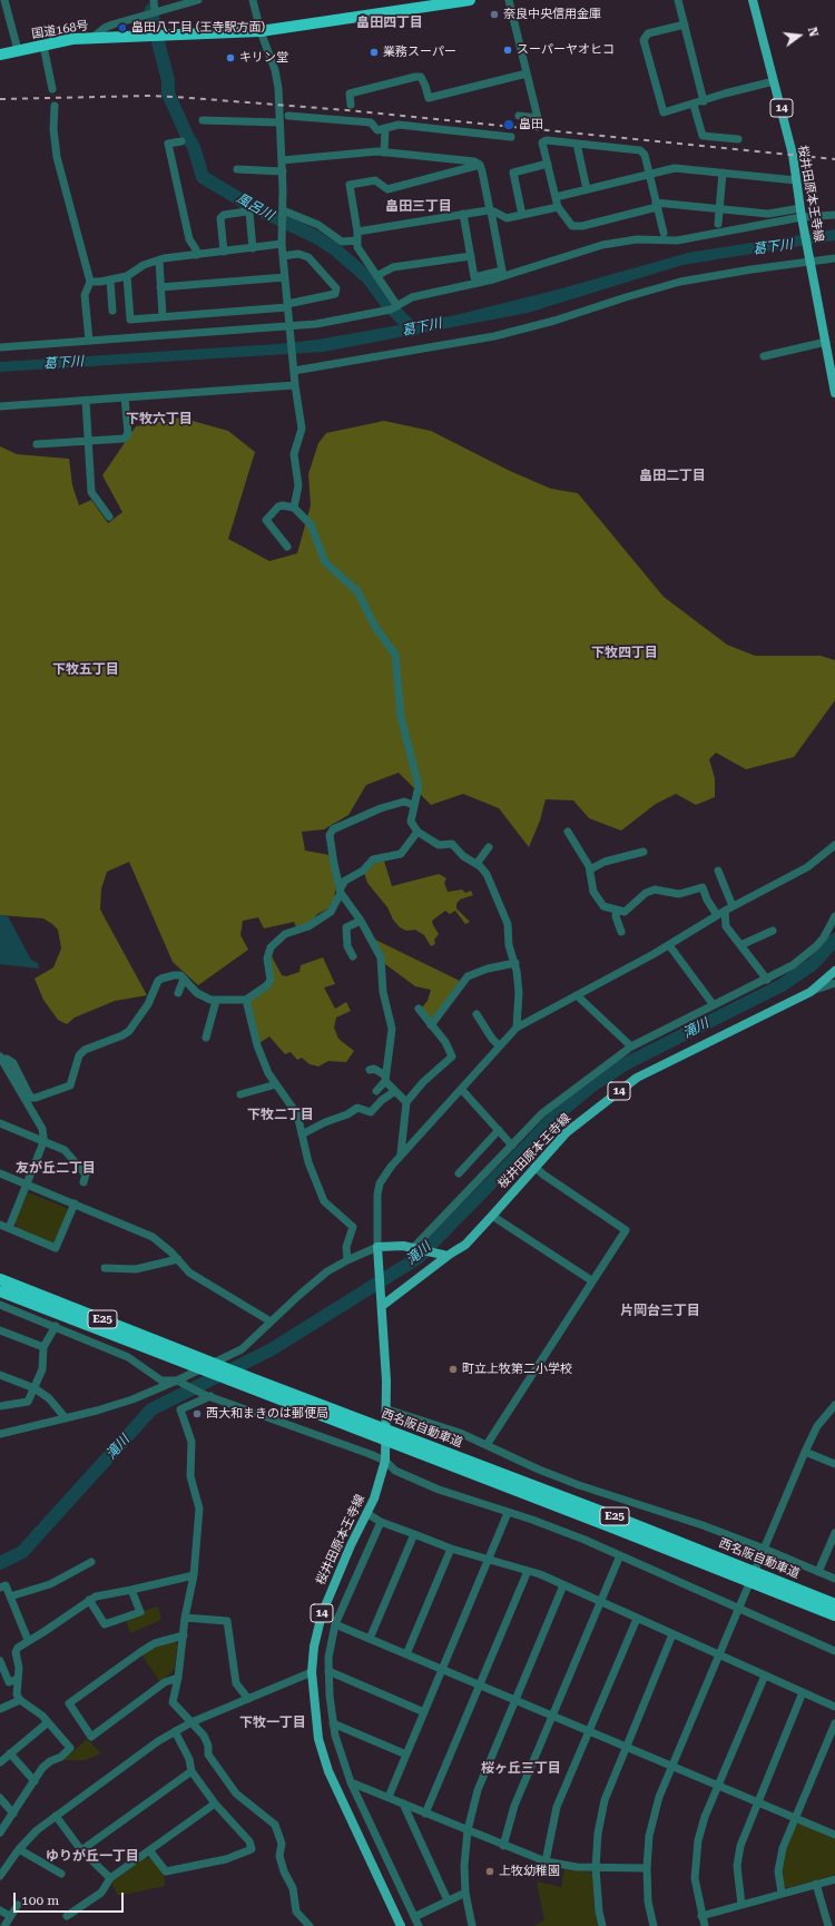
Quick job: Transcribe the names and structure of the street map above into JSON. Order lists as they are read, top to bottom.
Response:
{
  "streets": {
    "highway": ["国道168号", "E25", "西名阪自動車道"],
    "main road": ["14", "桜井田原本王寺線"]
  },
  "districts": [
    "畠田四丁目",
    "畠田三丁目",
    "下牧六丁目",
    "畠田二丁目",
    "下牧四丁目",
    "下牧五丁目",
    "下牧二丁目",
    "友が丘二丁目",
    "片岡台三丁目",
    "下牧一丁目",
    "桜ヶ丘三丁目",
    "ゆりが丘一丁目"
  ],
  "water": ["風呂川", "葛下川", "滝川"],
  "places": [
    "奈良中央信用金庫",
    "畠田八丁目 (王寺駅方面)",
    "スーパーヤオヒコ",
    "業務スーパー",
    "キリン堂",
    "畠田",
    "町立上牧第二小学校",
    "西大和まきのは郵便局",
    "上牧幼稚園"
  ],
  "scale_bar": "100 m",
  "north": "right"
}
